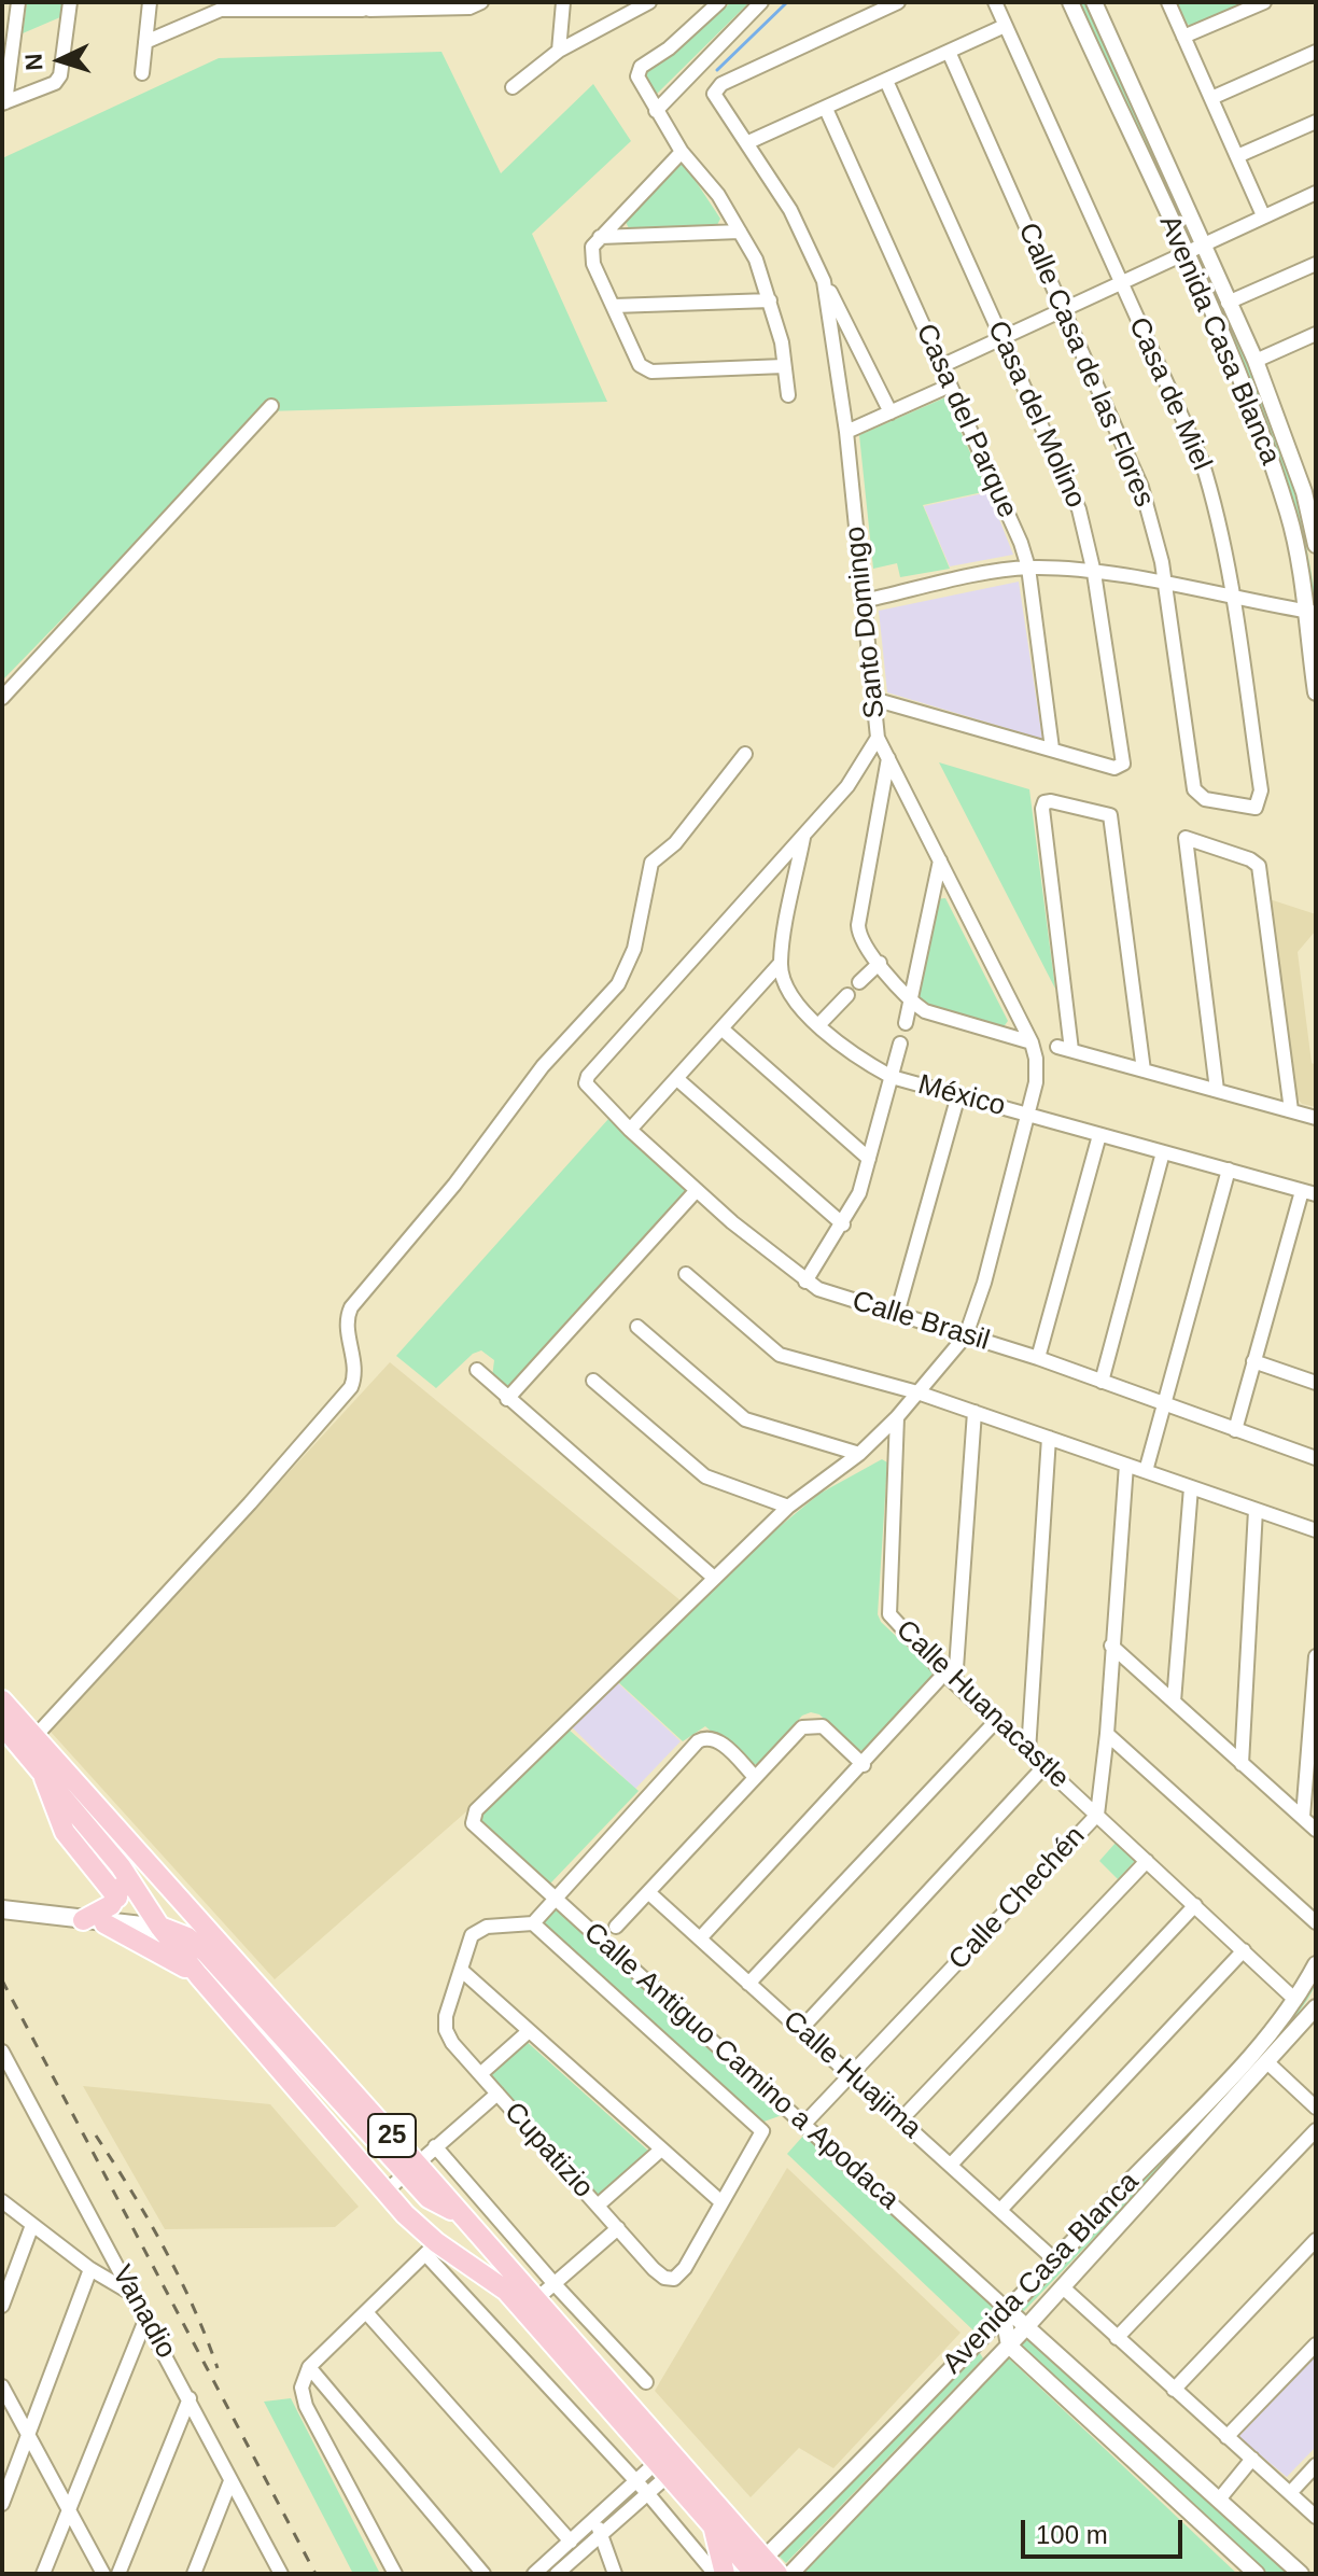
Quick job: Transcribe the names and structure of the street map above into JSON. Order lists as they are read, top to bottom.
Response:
{
  "streets": {
    "main road": ["25"],
    "street": [
      "Avenida Casa Blanca",
      "Calle Casa de las Flores",
      "Casa de Miel",
      "Casa del Molino",
      "Casa del Parque",
      "Santo Domingo",
      "México",
      "Calle Brasil",
      "Calle Huanacastle",
      "Calle Chechén",
      "Calle Antiguo Camino a Apodaca",
      "Calle Huajima",
      "Cupatizio",
      "Vanadio"
    ]
  },
  "crossings": [
    ["Avenida Casa Blanca", "Calle Huanacastle"],
    ["Avenida Casa Blanca", "Calle Antiguo Camino a Apodaca"],
    ["Avenida Casa Blanca", "Calle Huajima"],
    ["Avenida Casa Blanca", "25"],
    ["Calle Casa de las Flores", "Casa de Miel"],
    ["Casa del Molino", "Casa del Parque"],
    ["Santo Domingo", "Calle Brasil"],
    ["Calle Huanacastle", "Calle Chechén"],
    ["Calle Chechén", "Calle Antiguo Camino a Apodaca"],
    ["Calle Chechén", "Calle Huajima"]
  ],
  "scale_bar": "100 m",
  "north": "left"
}
